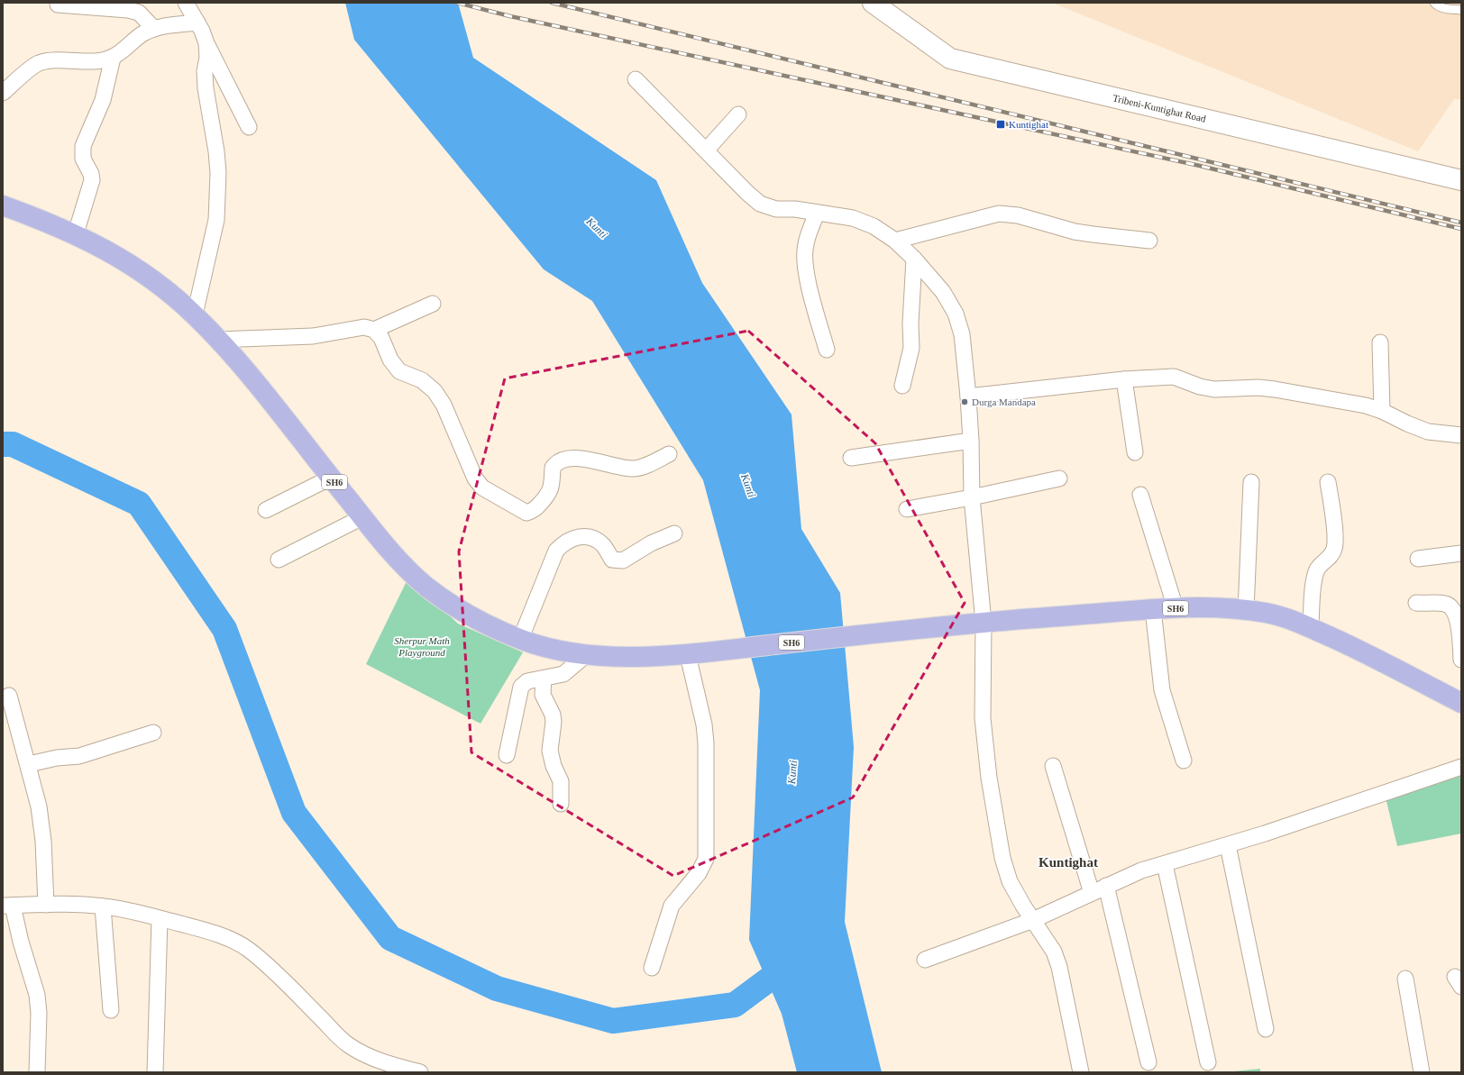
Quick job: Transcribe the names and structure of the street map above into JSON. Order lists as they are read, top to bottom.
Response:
{
  "streets": {
    "main road": ["Tribeni-Kuntighat Road", "SH6"]
  },
  "districts": ["Kuntighat"],
  "water": ["Kunti"],
  "parks": ["Sherpur Math Playground"],
  "places": {
    "transit": ["Kuntighat"],
    "other": ["Durga Mandapa"]
  }
}
